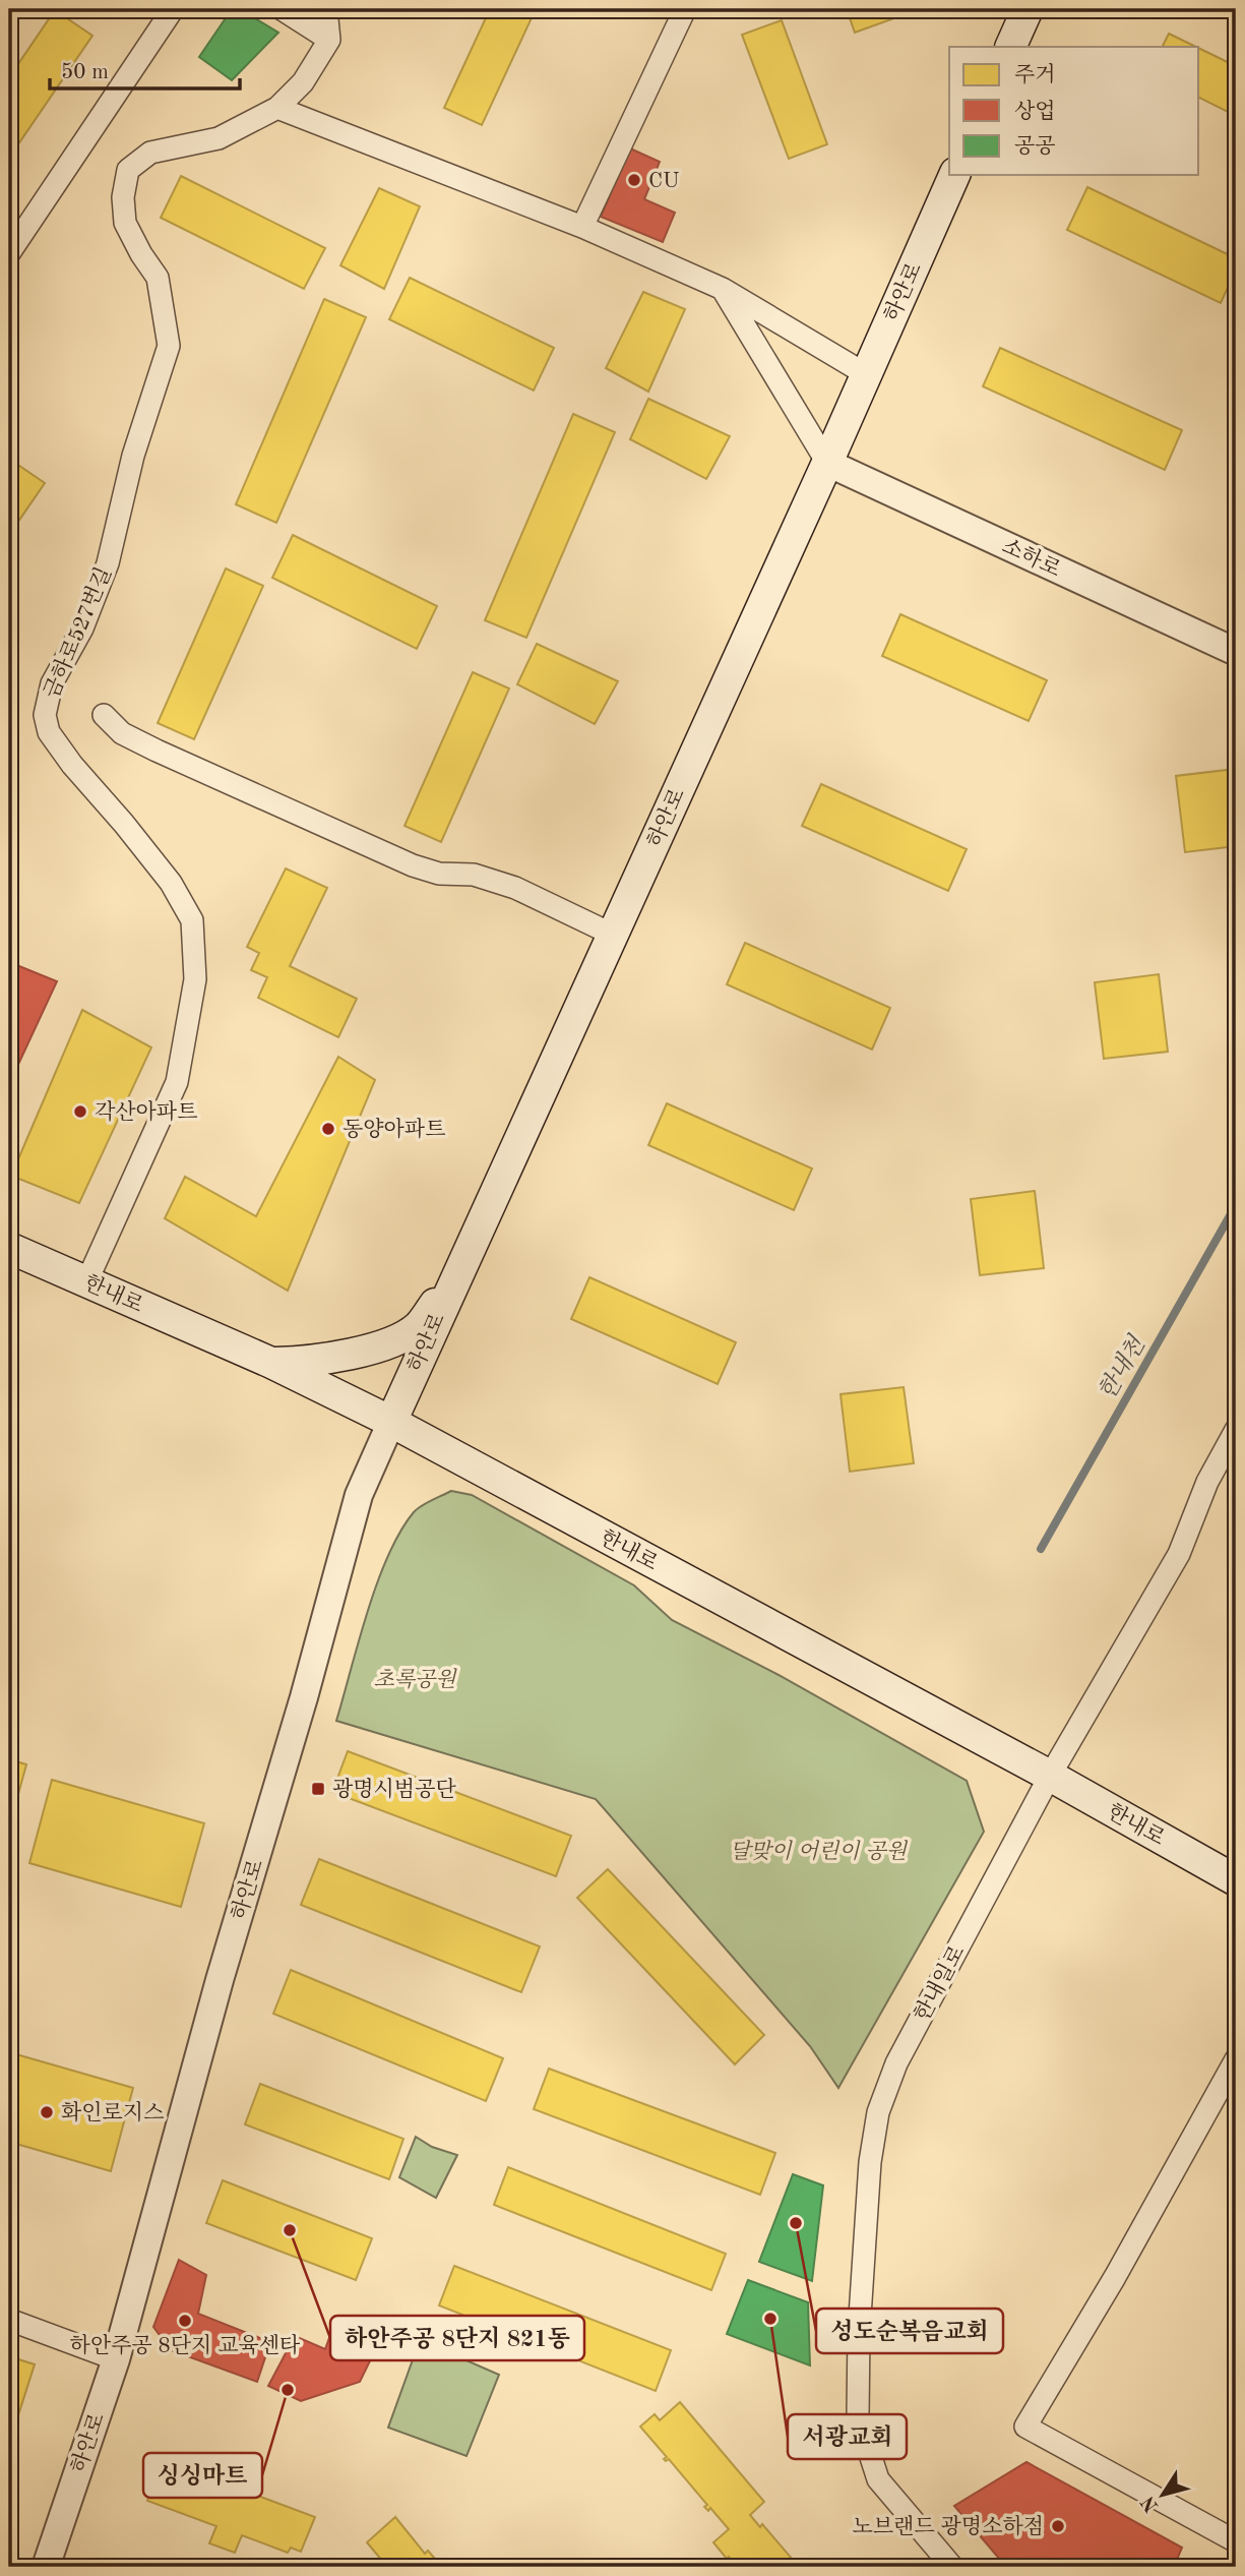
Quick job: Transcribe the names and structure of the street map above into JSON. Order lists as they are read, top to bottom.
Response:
{
  "streets": {
    "main road": ["하안로", "한내로"],
    "street": ["소하로", "금하로527번길", "한내일로"]
  },
  "crossings": [
    ["하안로", "소하로"],
    ["하안로", "한내로"],
    ["금하로527번길", "한내로"],
    ["한내로", "한내일로"]
  ],
  "water": ["한내천"],
  "parks": ["초록공원", "달맞이 어린이 공원"],
  "places": {
    "other": [
      "CU",
      "각산아파트",
      "동양아파트",
      "화인로지스",
      "성도순복음교회",
      "하안주공 8단지 821동",
      "서광교회",
      "하안주공 8단지 교육센타",
      "싱싱마트",
      "노브랜드 광명소하점"
    ],
    "transit": ["광명시범공단"]
  },
  "legend": ["주거", "상업", "공공"],
  "scale_bar": "50 m",
  "north": "bottom left"
}
